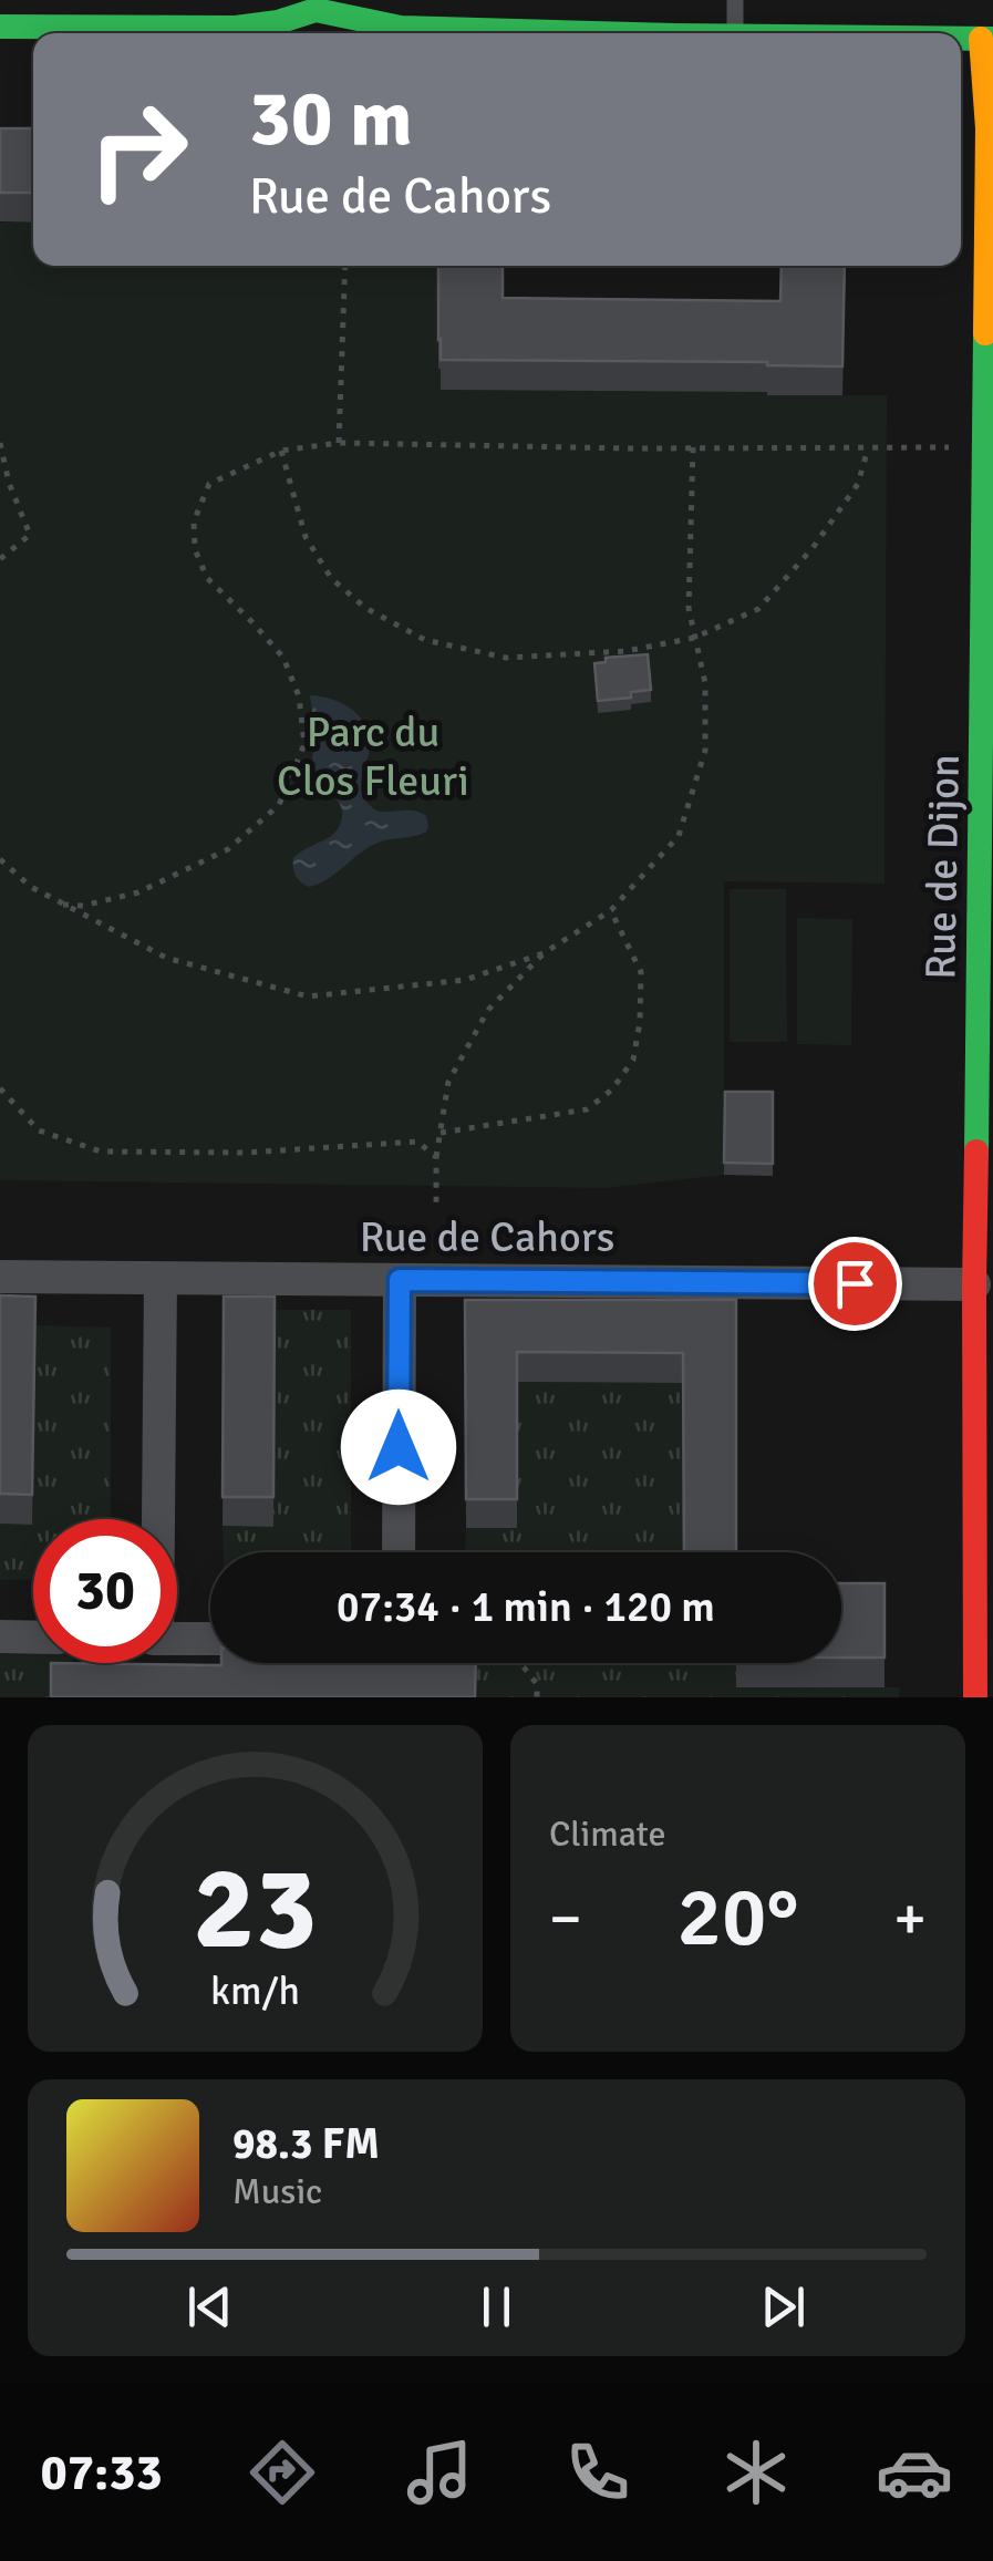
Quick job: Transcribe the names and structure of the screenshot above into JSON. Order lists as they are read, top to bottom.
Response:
{
  "streets": {
    "street": ["Rue de Dijon", "Rue de Cahors"]
  },
  "crossings": [
    ["Rue de Dijon", "Rue de Cahors"]
  ],
  "parks": ["Parc du Clos Fleuri"],
  "page": {
    "turn": ["30 m", "Rue de Cahors"],
    "limit": "30",
    "trip": "07:34 · 1 min · 120 m",
    "tile": "Climate",
    "heat": ["−", "20°", "+"],
    "song": ["98.3 FM", "Music"],
    "tabs": "07:33",
    "gauge": ["23", "km/h"]
  }
}
